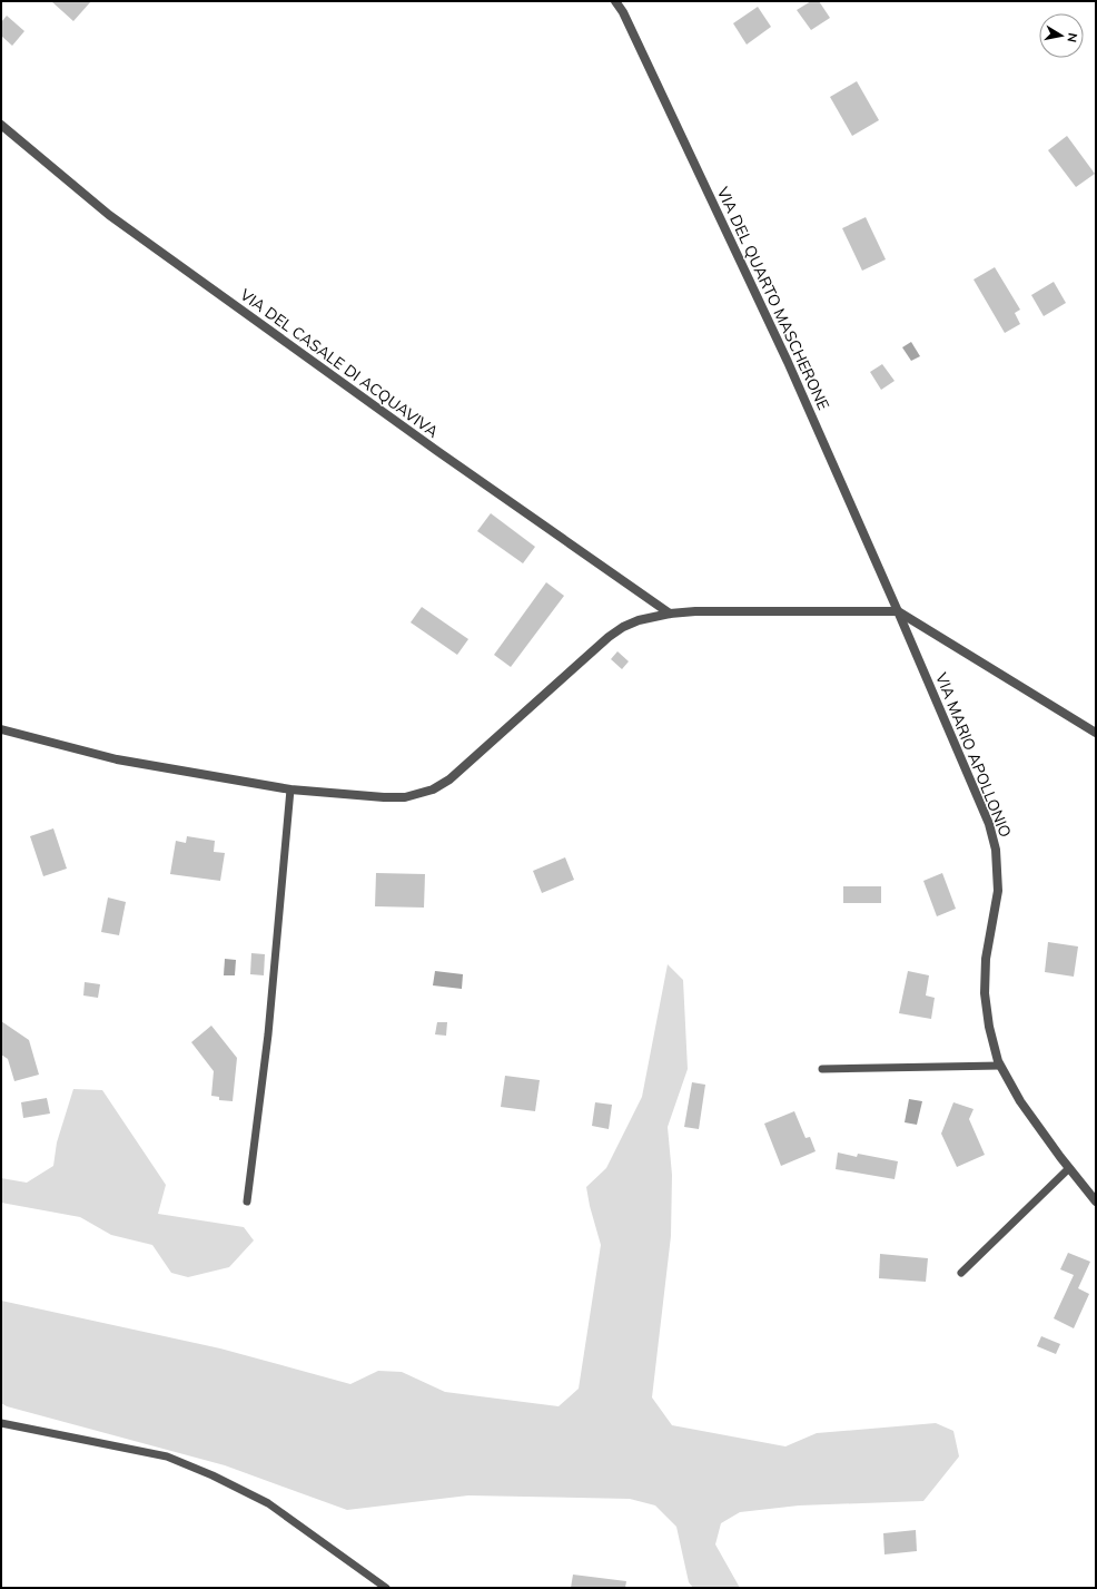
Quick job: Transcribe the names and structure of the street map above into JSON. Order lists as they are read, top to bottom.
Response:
{
  "streets": {
    "street": ["VIA DEL QUARTO MASCHERONE", "VIA DEL CASALE DI ACQUAVIVA", "VIA MARIO APOLLONIO"]
  },
  "crossings": [
    ["VIA DEL QUARTO MASCHERONE", "VIA MARIO APOLLONIO"]
  ],
  "north": "right"
}
